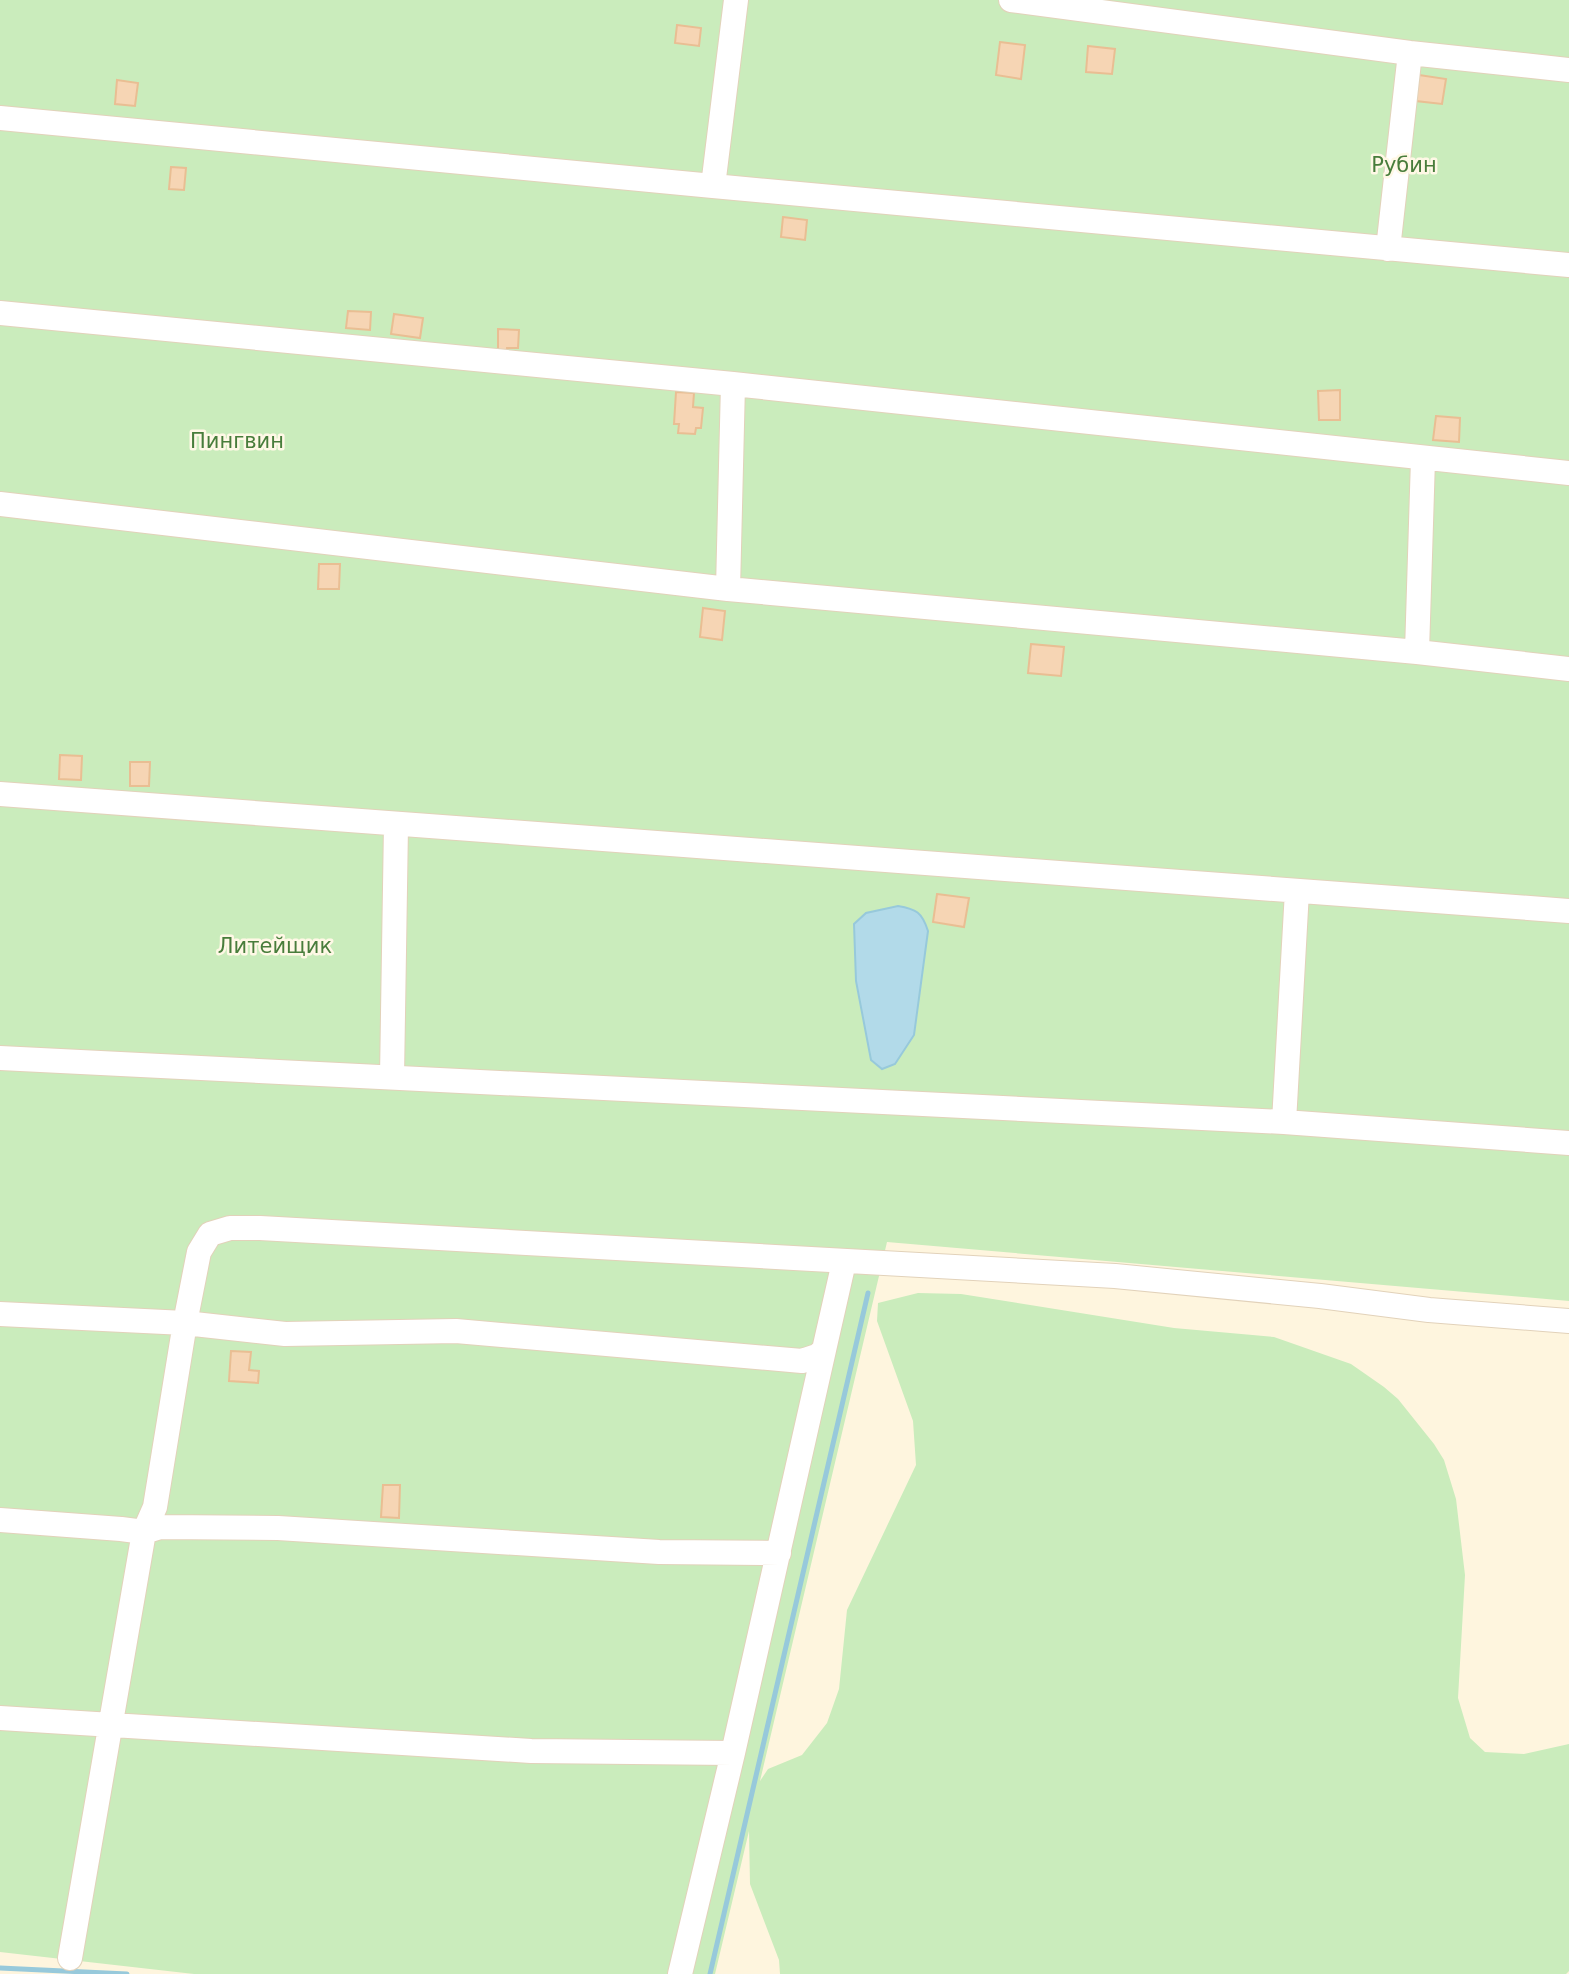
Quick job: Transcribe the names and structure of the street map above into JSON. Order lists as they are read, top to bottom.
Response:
{
  "parks": ["Рубин", "Пингвин", "Литейщик"]
}
